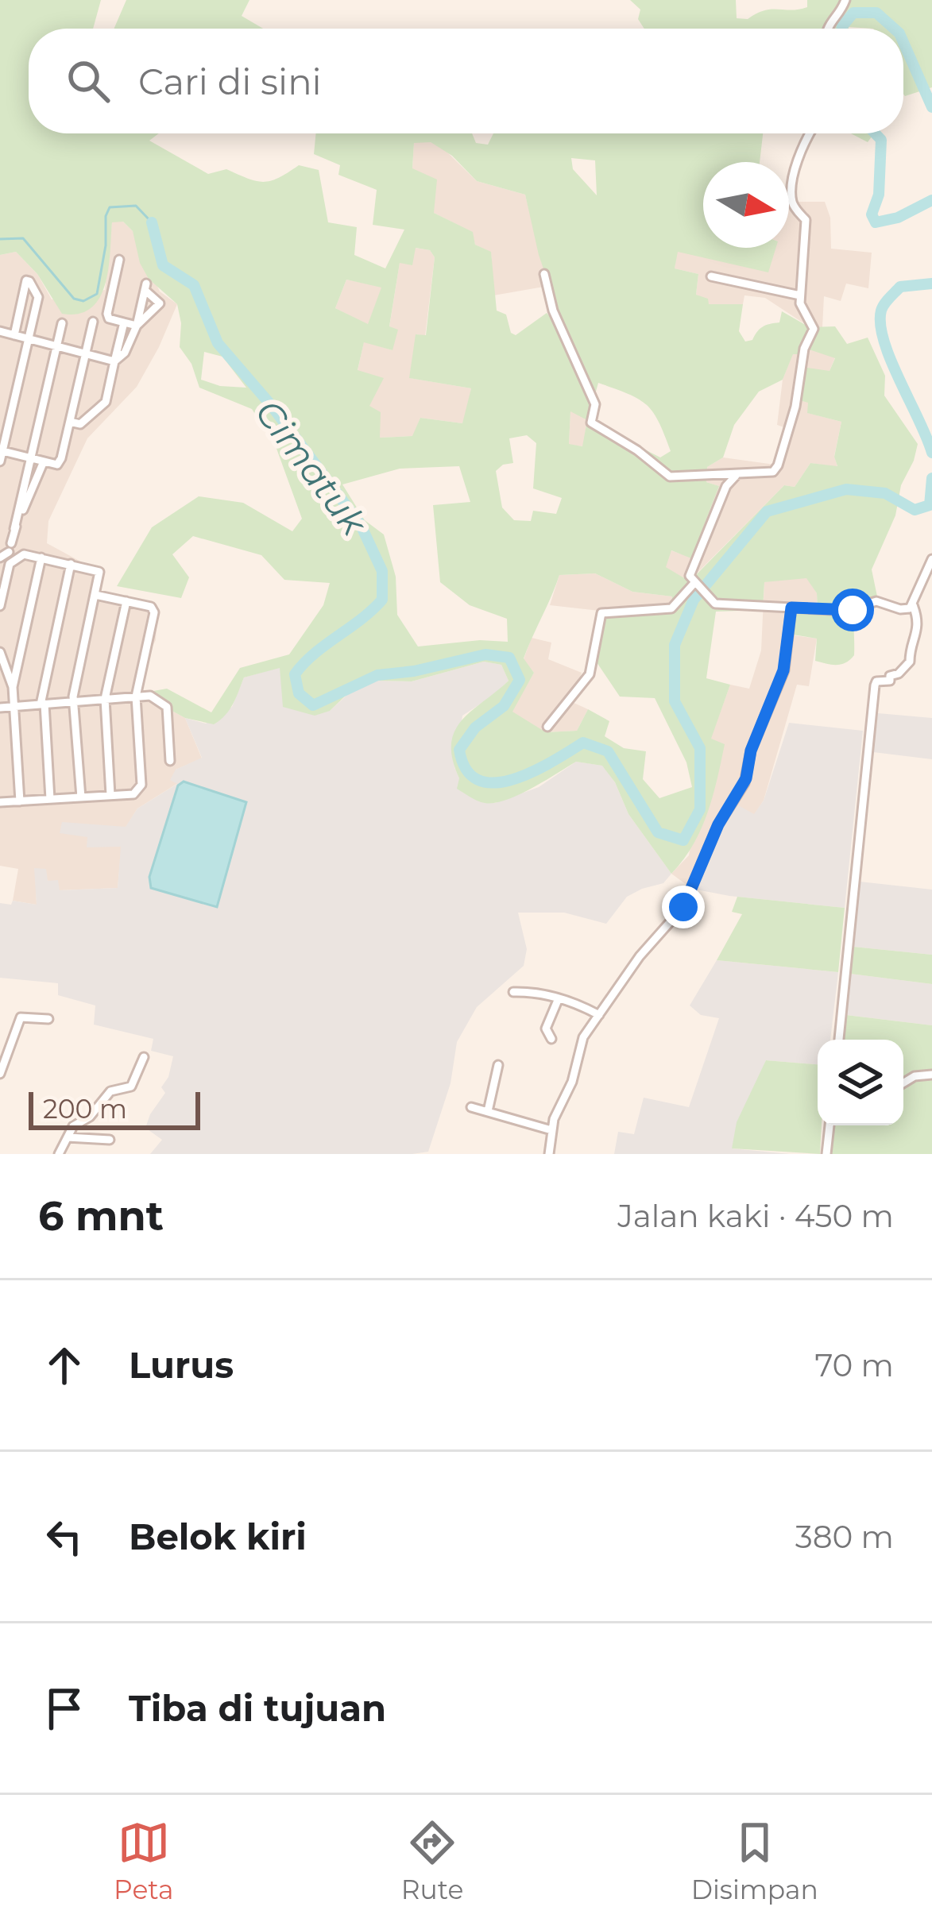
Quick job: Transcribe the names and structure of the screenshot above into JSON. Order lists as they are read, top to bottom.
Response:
{
  "water": ["Cimatuk"],
  "scale_bar": "200 m",
  "north": "right",
  "page": {
    "search": "Cari di sini",
    "scale": "200 m",
    "heading": ["6 mnt", "Jalan kaki · 450 m"],
    "list": [
      ["Lurus", "70 m"],
      ["Belok kiri", "380 m"],
      "Tiba di tujuan"
    ],
    "nav": ["Peta", "Rute", "Disimpan"]
  }
}
